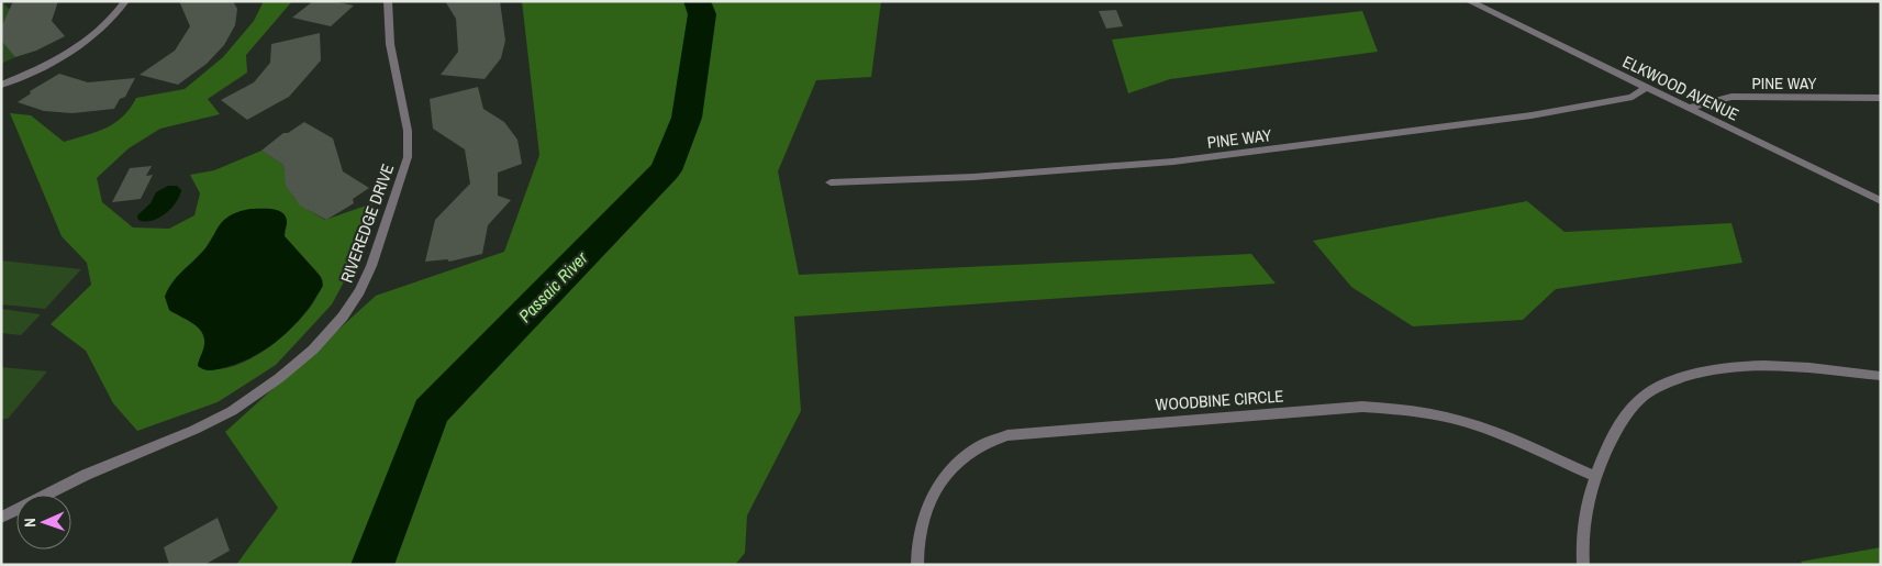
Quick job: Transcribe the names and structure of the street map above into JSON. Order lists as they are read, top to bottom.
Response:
{
  "streets": {
    "street": [
      "PINE WAY",
      "ELKWOOD AVENUE",
      "RIVEREDGE DRIVE",
      "WOODBINE CIRCLE"
    ]
  },
  "crossings": [
    ["PINE WAY", "ELKWOOD AVENUE"]
  ],
  "water": ["Passaic River"],
  "north": "left"
}
